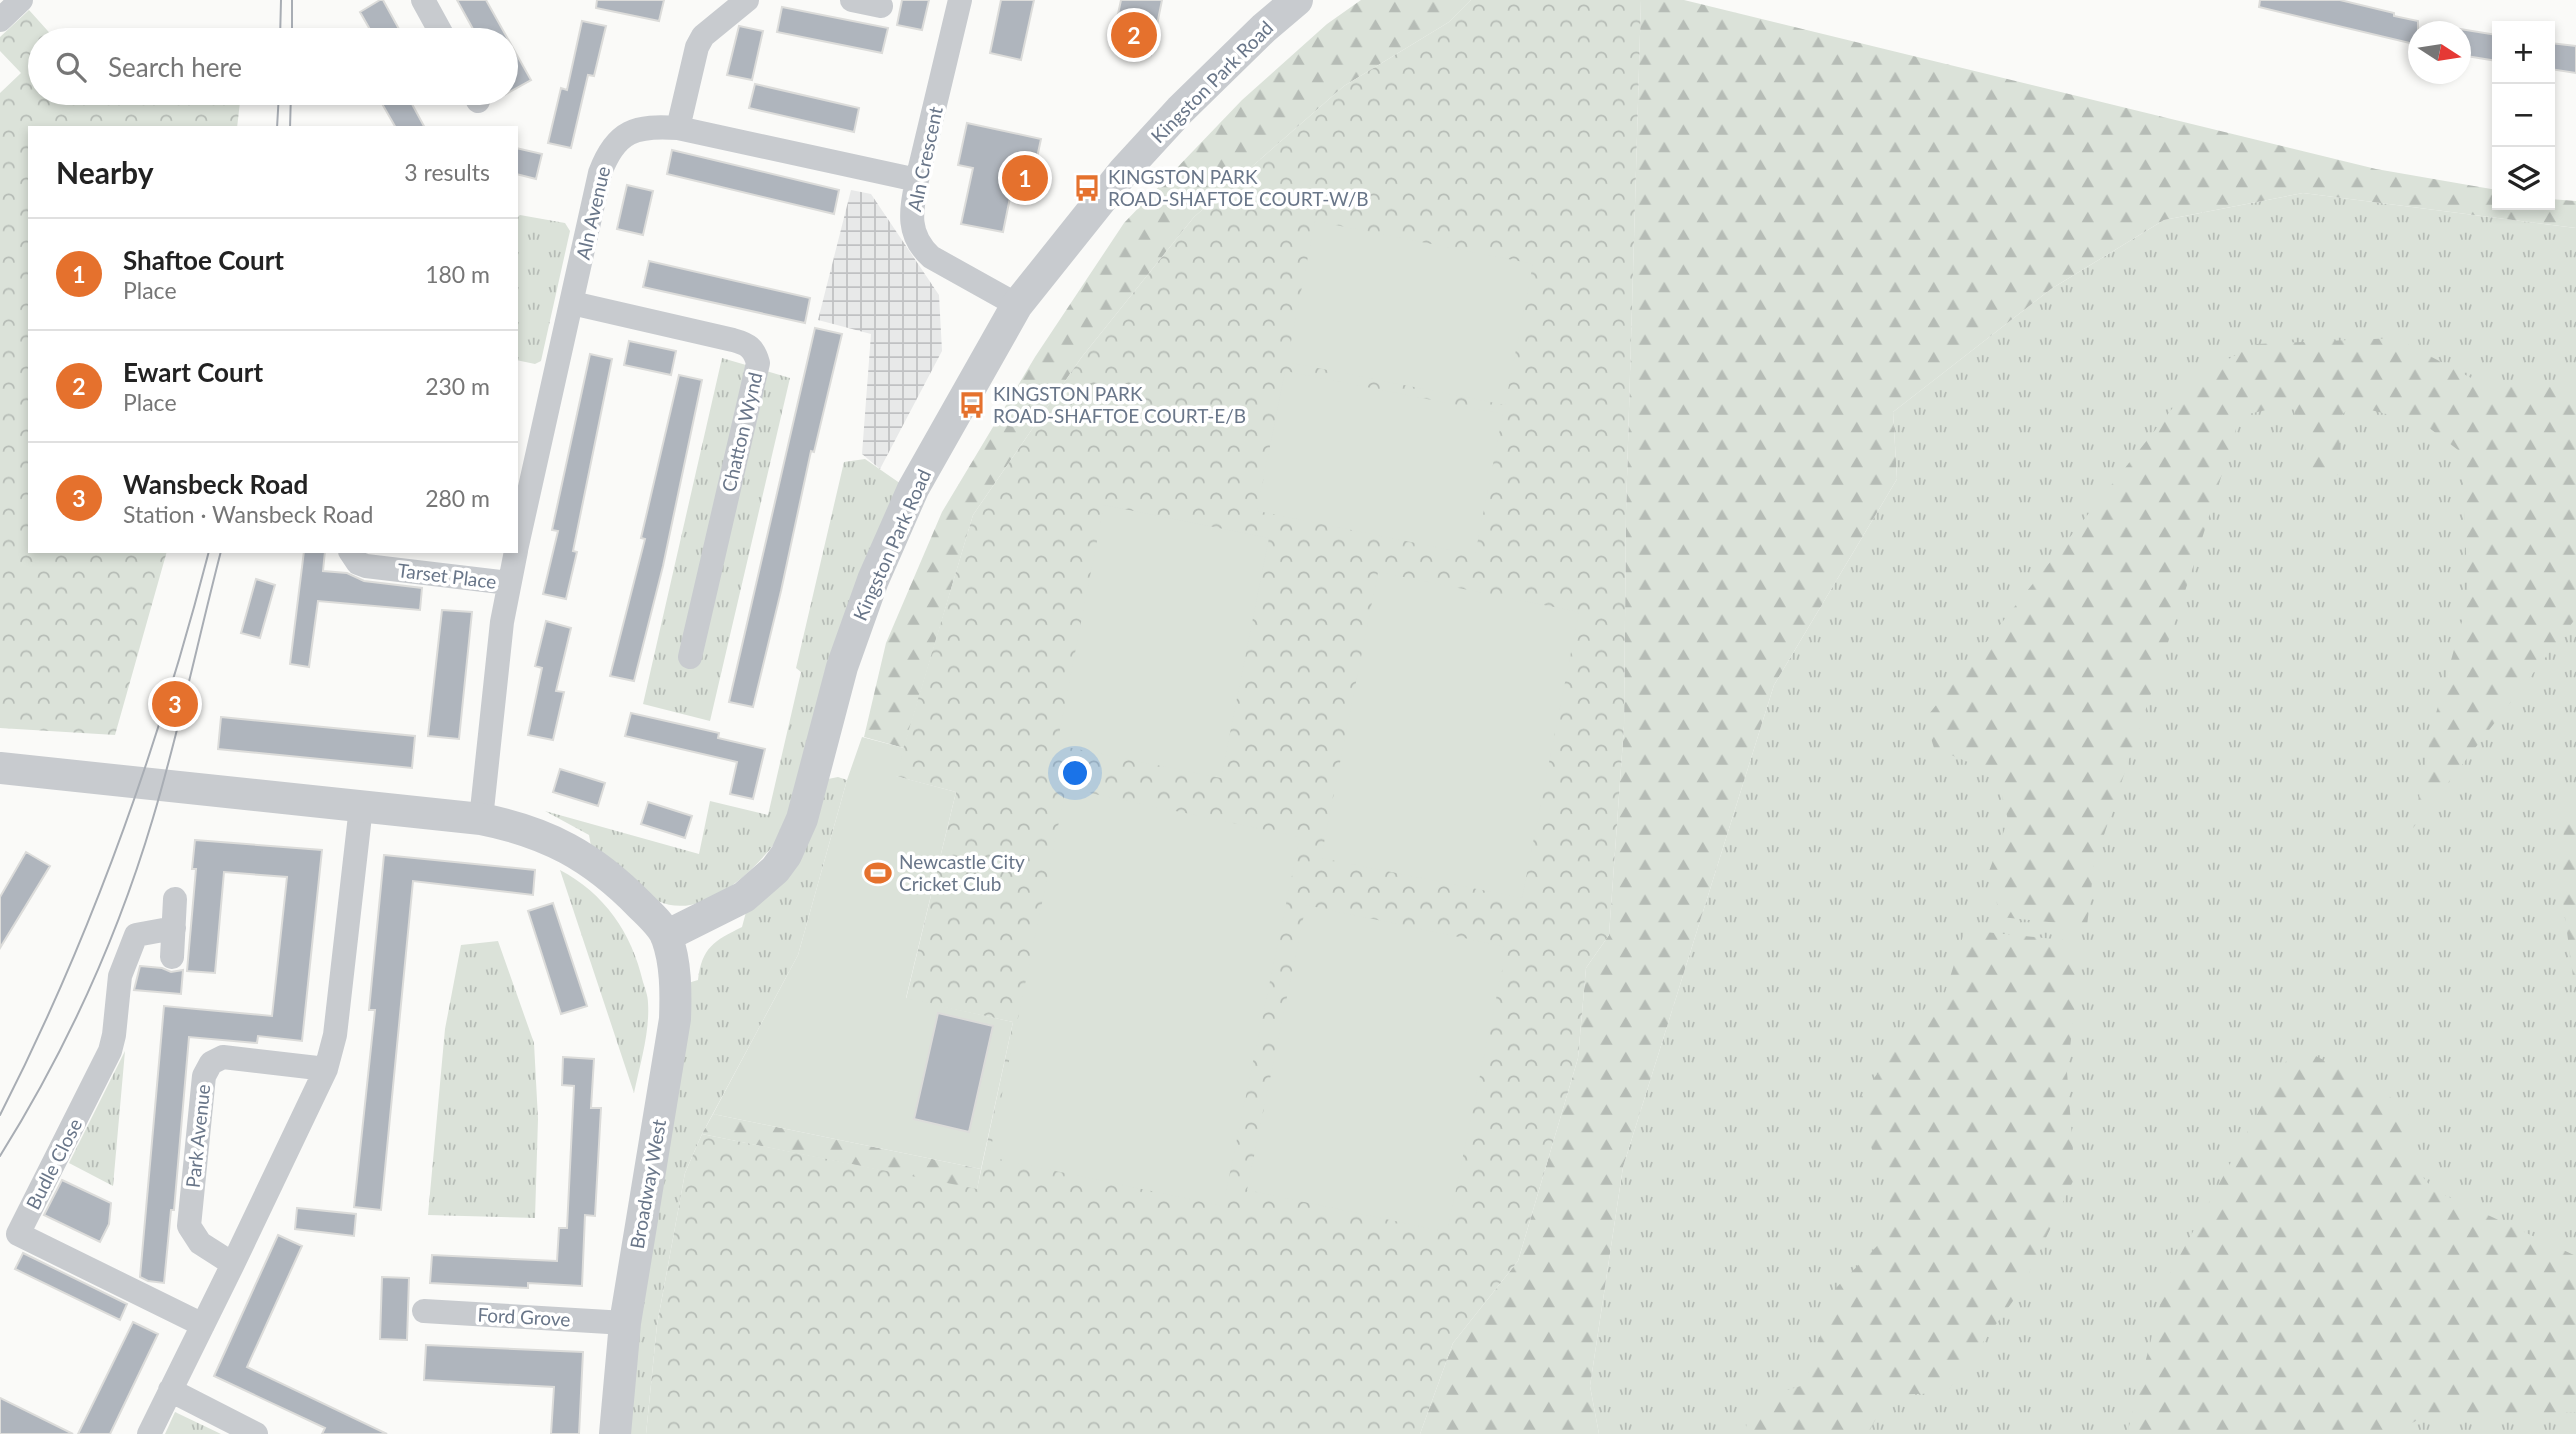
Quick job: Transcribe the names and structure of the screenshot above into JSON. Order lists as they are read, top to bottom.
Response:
{
  "streets": {
    "street": [
      "Kingston Park Road",
      "Aln Crescent",
      "Aln Avenue",
      "Chatton Wynd",
      "Tarset Place",
      "Park Avenue",
      "Budle Close",
      "Broadway West",
      "Ford Grove"
    ]
  },
  "crossings": [
    ["Kingston Park Road", "Aln Crescent"],
    ["Kingston Park Road", "Broadway West"],
    ["Aln Crescent", "Aln Avenue"],
    ["Aln Avenue", "Chatton Wynd"],
    ["Aln Avenue", "Tarset Place"],
    ["Broadway West", "Ford Grove"]
  ],
  "places": {
    "bus stop": ["KINGSTON PARK ROAD-SHAFTOE COURT-W/B", "KINGSTON PARK ROAD-SHAFTOE COURT-E/B"],
    "sports": ["Newcastle City Cricket Club"]
  },
  "north": "right",
  "page": {
    "pins": ["2", "1", "3"],
    "map_buttons": ["+", "−"],
    "search": "Search here",
    "heading": ["Nearby", "3 results"],
    "list": [
      {
        "mark": "1",
        "name": "Shaftoe Court",
        "note": "Place",
        "value": "180 m"
      },
      {
        "mark": "2",
        "name": "Ewart Court",
        "note": "Place",
        "value": "230 m"
      },
      {
        "mark": "3",
        "name": "Wansbeck Road",
        "note": "Station · Wansbeck Road",
        "value": "280 m"
      }
    ]
  }
}
